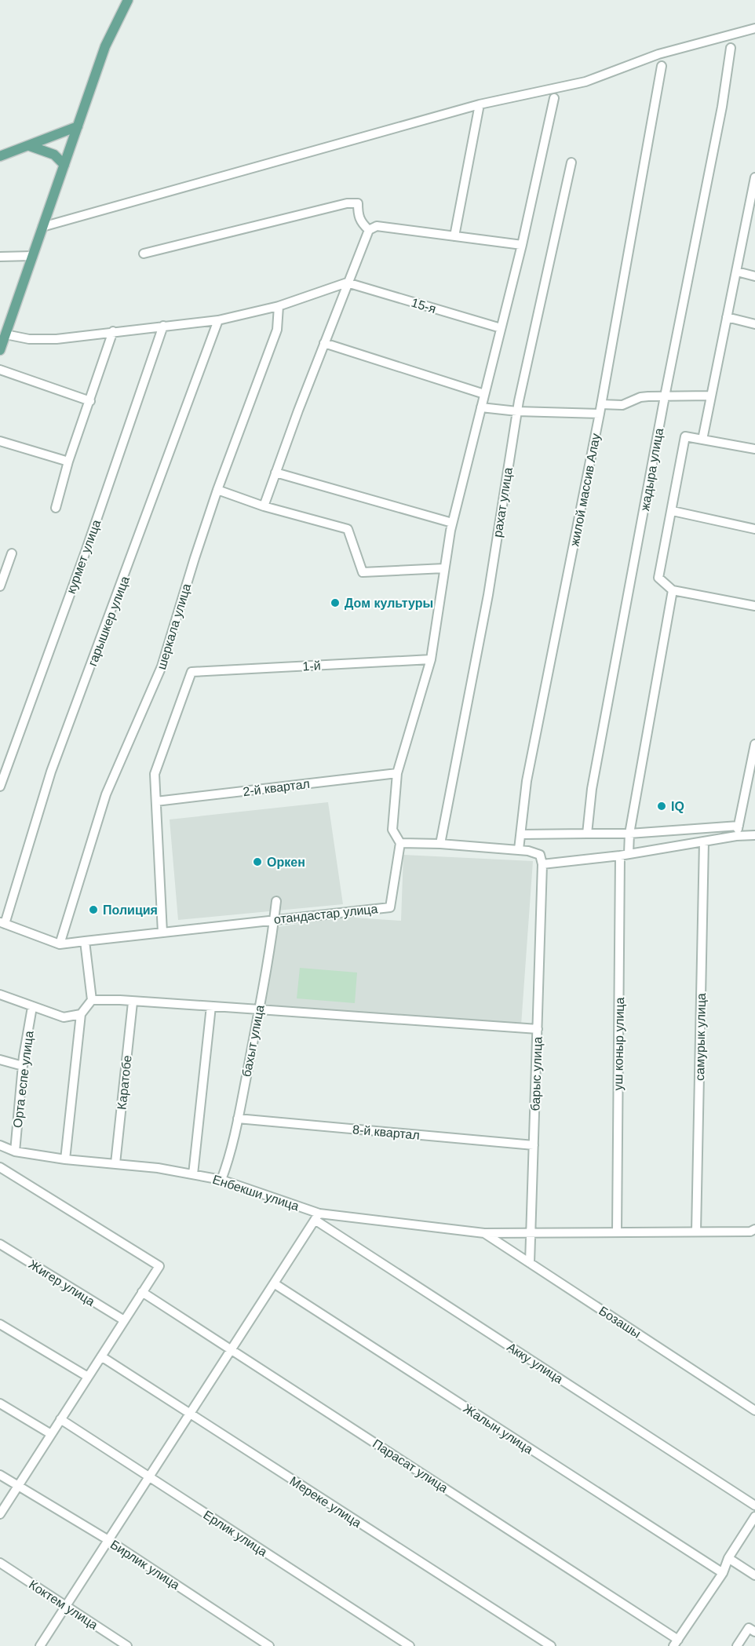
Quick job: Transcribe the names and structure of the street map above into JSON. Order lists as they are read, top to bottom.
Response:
{
  "streets": {
    "street": [
      "15-я",
      "жадыра улица",
      "жилой массив Алау",
      "рахат улица",
      "курмет улица",
      "гарышкер улица",
      "шеркала улица",
      "1-й",
      "2-й квартал",
      "отандастар улица",
      "самурык улица",
      "бахыт улица",
      "уш коныр улица",
      "барыс улица",
      "Орта еспе улица",
      "Каратобе",
      "8-й квартал",
      "Енбекши улица",
      "Жигер улица",
      "Бозашы",
      "Акку улица",
      "Жалын улица",
      "Парасат улица",
      "Мереке улица",
      "Ерлик улица",
      "Бирлик улица",
      "Коктем улица"
    ]
  },
  "crossings": [
    ["шеркала улица", "отандастар улица"],
    ["1-й", "2-й квартал"],
    ["отандастар улица", "бахыт улица"],
    ["самурык улица", "Енбекши улица"],
    ["бахыт улица", "8-й квартал"],
    ["бахыт улица", "Енбекши улица"],
    ["уш коныр улица", "Енбекши улица"],
    ["барыс улица", "8-й квартал"],
    ["барыс улица", "Енбекши улица"],
    ["барыс улица", "Бозашы"],
    ["Орта еспе улица", "Енбекши улица"],
    ["Каратобе", "Енбекши улица"],
    ["Енбекши улица", "Бозашы"],
    ["Енбекши улица", "Акку улица"]
  ],
  "places": [
    "Дом культуры",
    "IQ",
    "Оркен",
    "Полиция"
  ]
}
